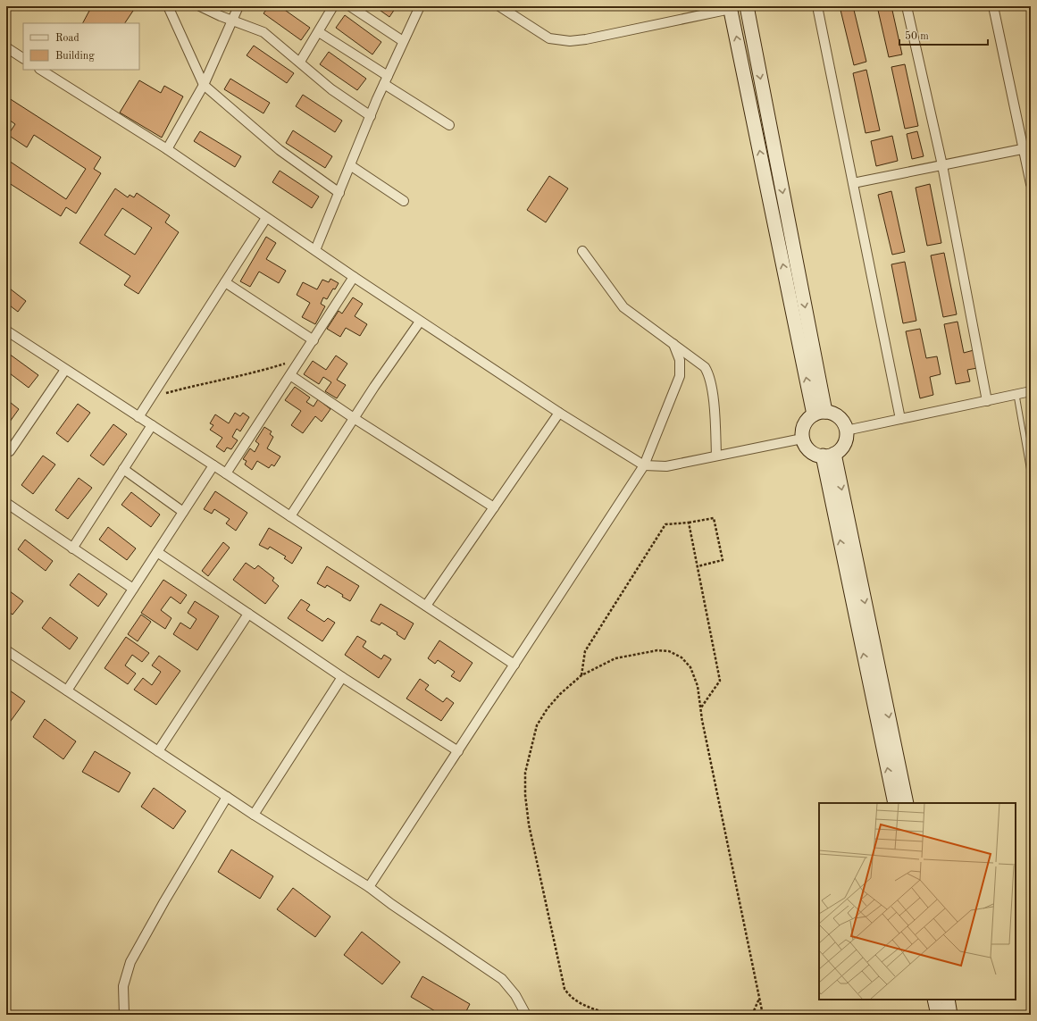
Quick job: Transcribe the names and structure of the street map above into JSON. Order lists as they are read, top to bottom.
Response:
{
  "legend": ["Road", "Building"],
  "scale_bar": "50 m"
}
